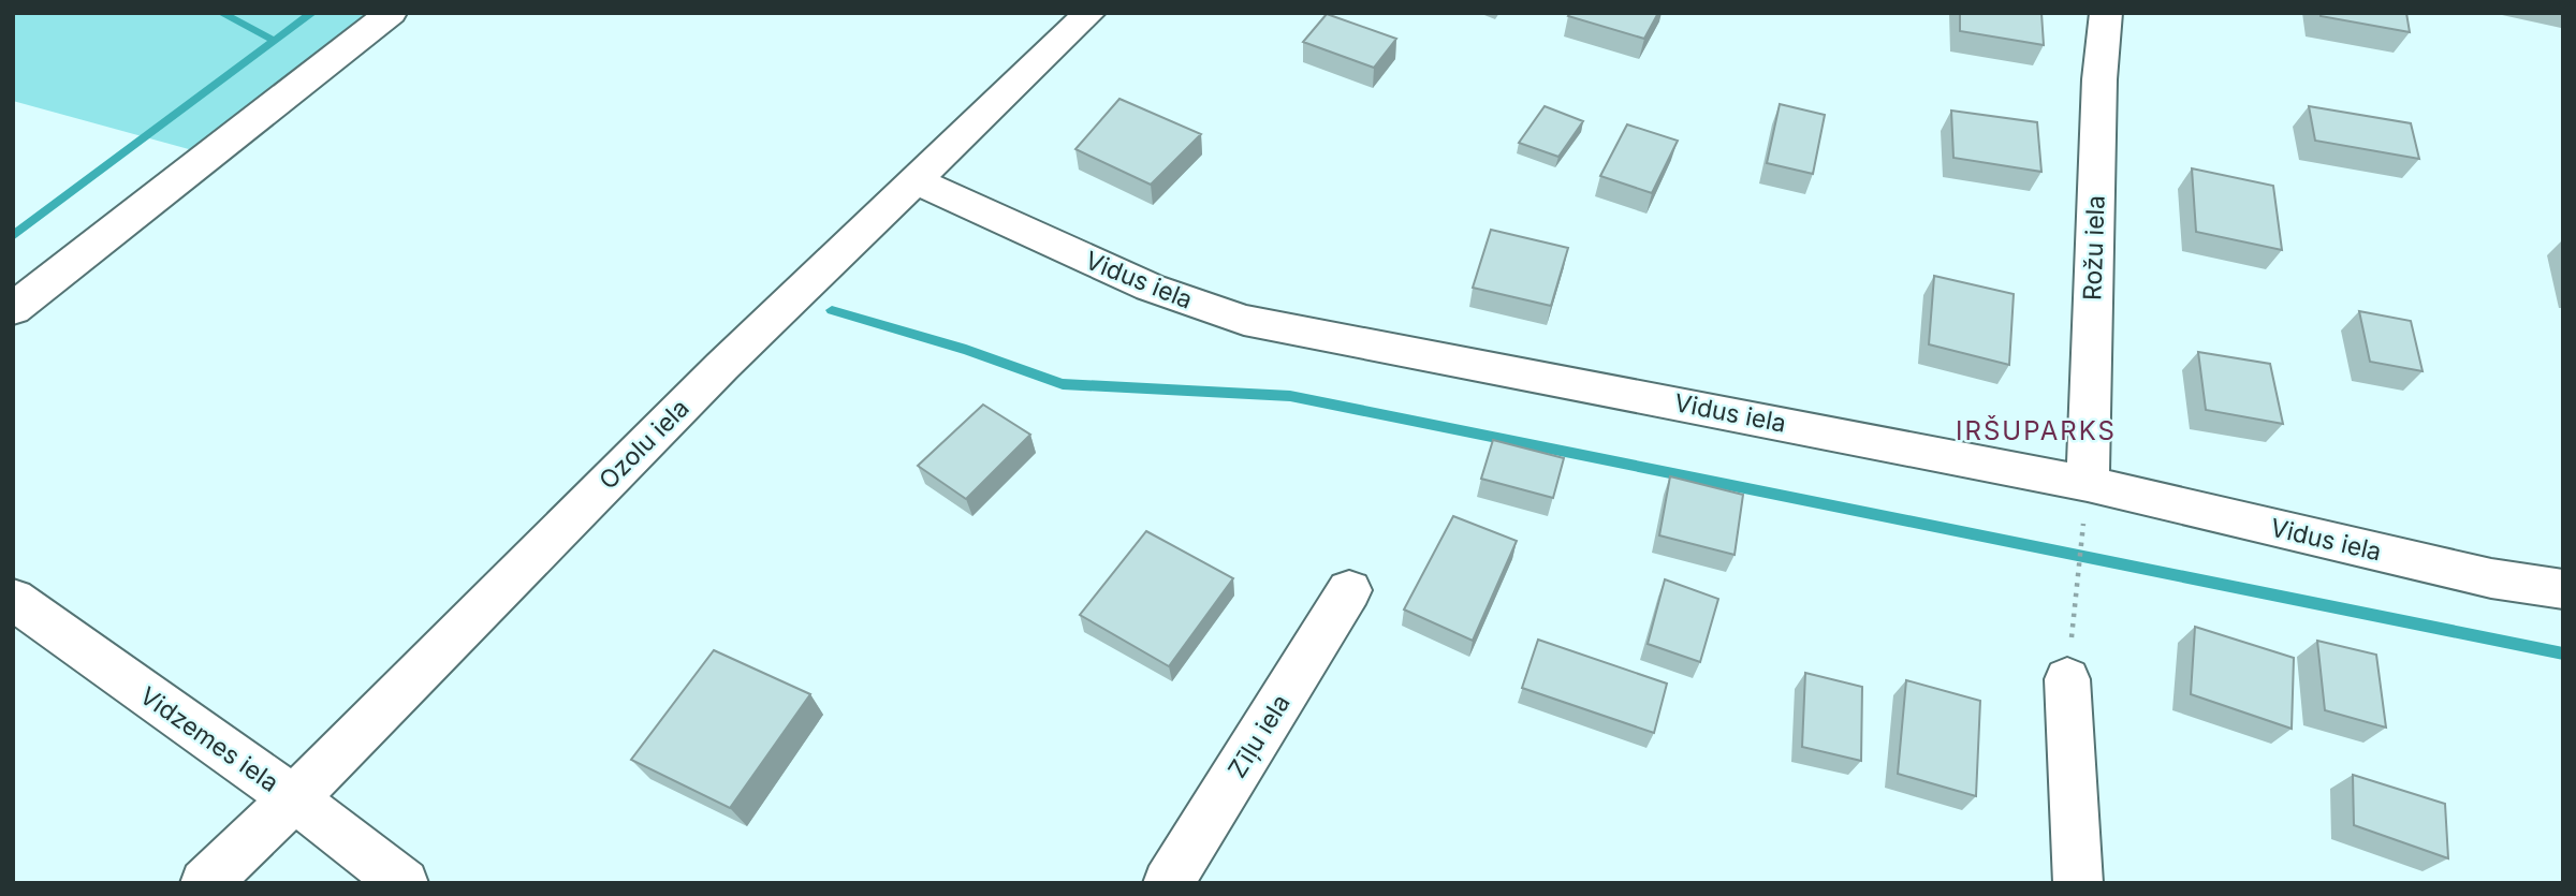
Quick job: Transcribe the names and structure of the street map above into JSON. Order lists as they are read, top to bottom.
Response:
{
  "streets": {
    "main road": [
      "Rožu iela",
      "Vidus iela",
      "Ozolu iela",
      "Zīļu iela",
      "Vidzemes iela"
    ]
  },
  "crossings": [
    ["Rožu iela", "Vidus iela"],
    ["Vidus iela", "Ozolu iela"],
    ["Ozolu iela", "Vidzemes iela"]
  ],
  "districts": ["IRŠUPARKS"]
}
